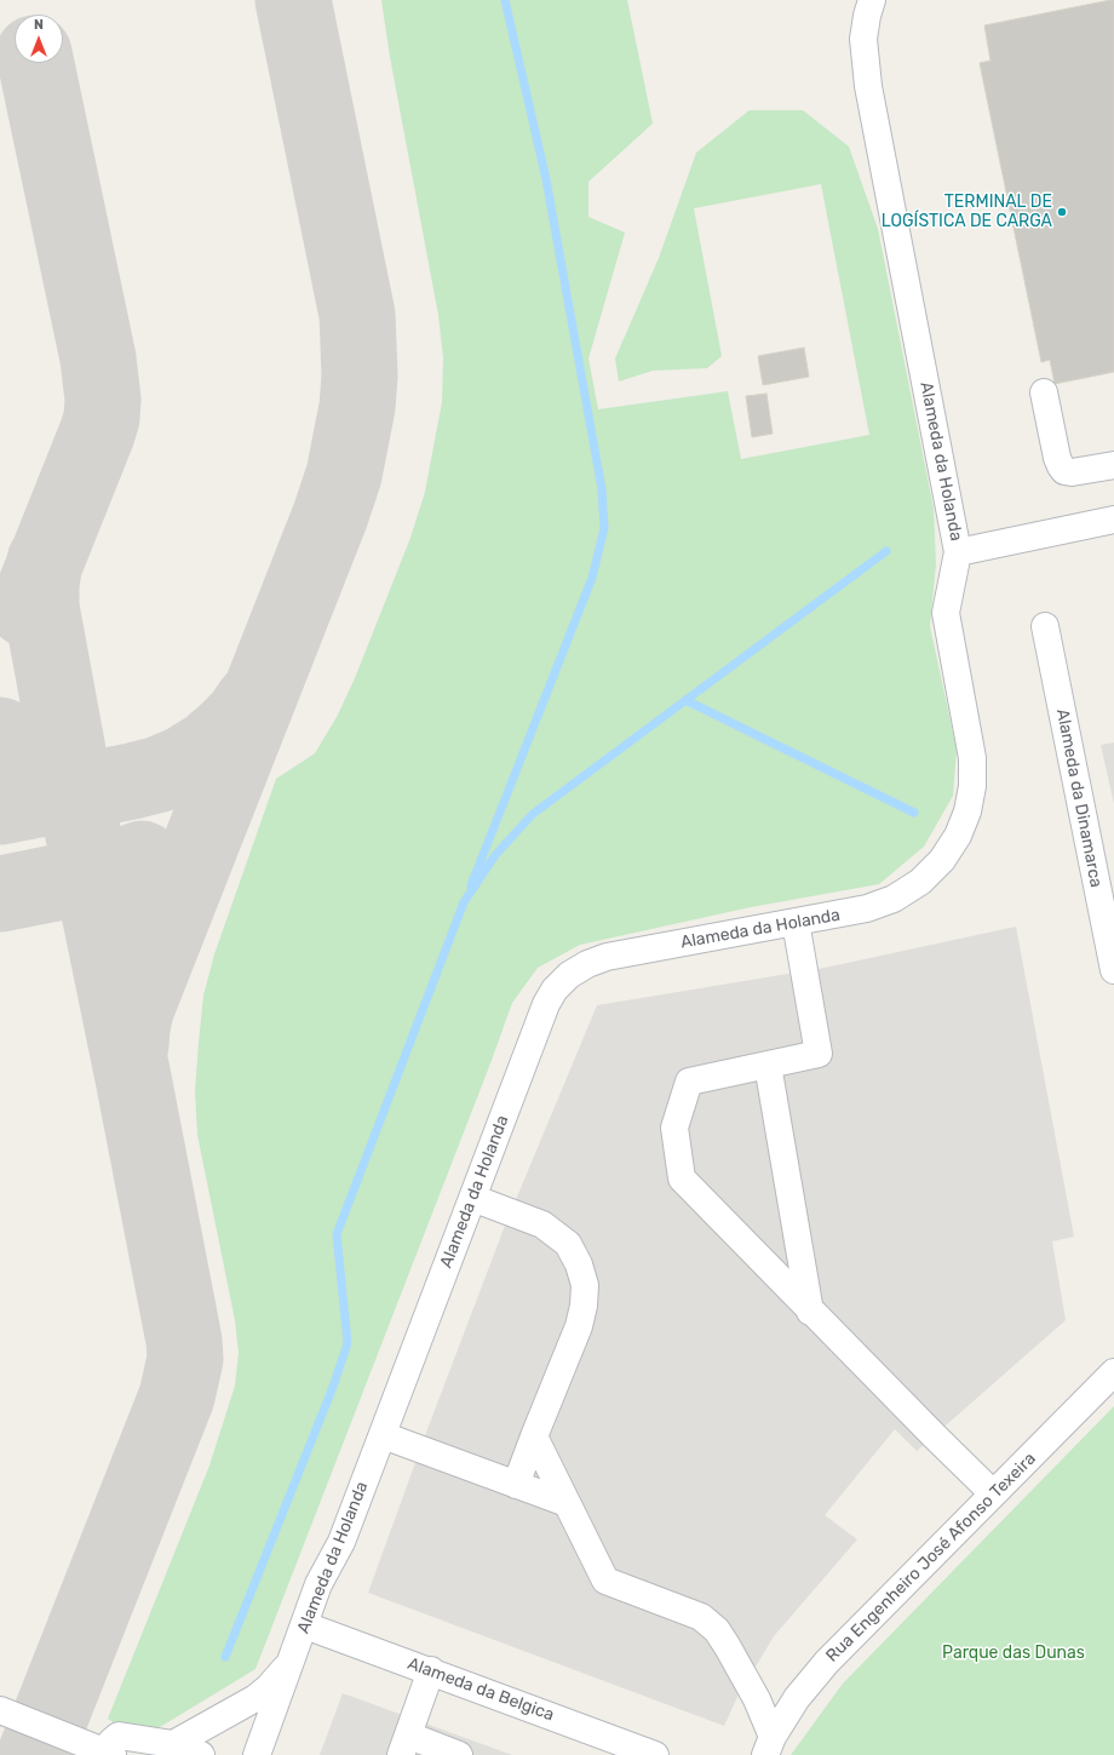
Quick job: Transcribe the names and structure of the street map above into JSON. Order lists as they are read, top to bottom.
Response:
{
  "streets": {
    "street": [
      "Alameda da Holanda",
      "Alameda da Dinamarca",
      "Rua Engenheiro José Afonso Texeira",
      "Alameda da Belgica"
    ]
  },
  "crossings": [
    ["Alameda da Holanda", "Alameda da Belgica"]
  ],
  "parks": ["Parque das Dunas"],
  "places": ["TERMINAL DE LOGÍSTICA DE CARGA"],
  "north": "top"
}
